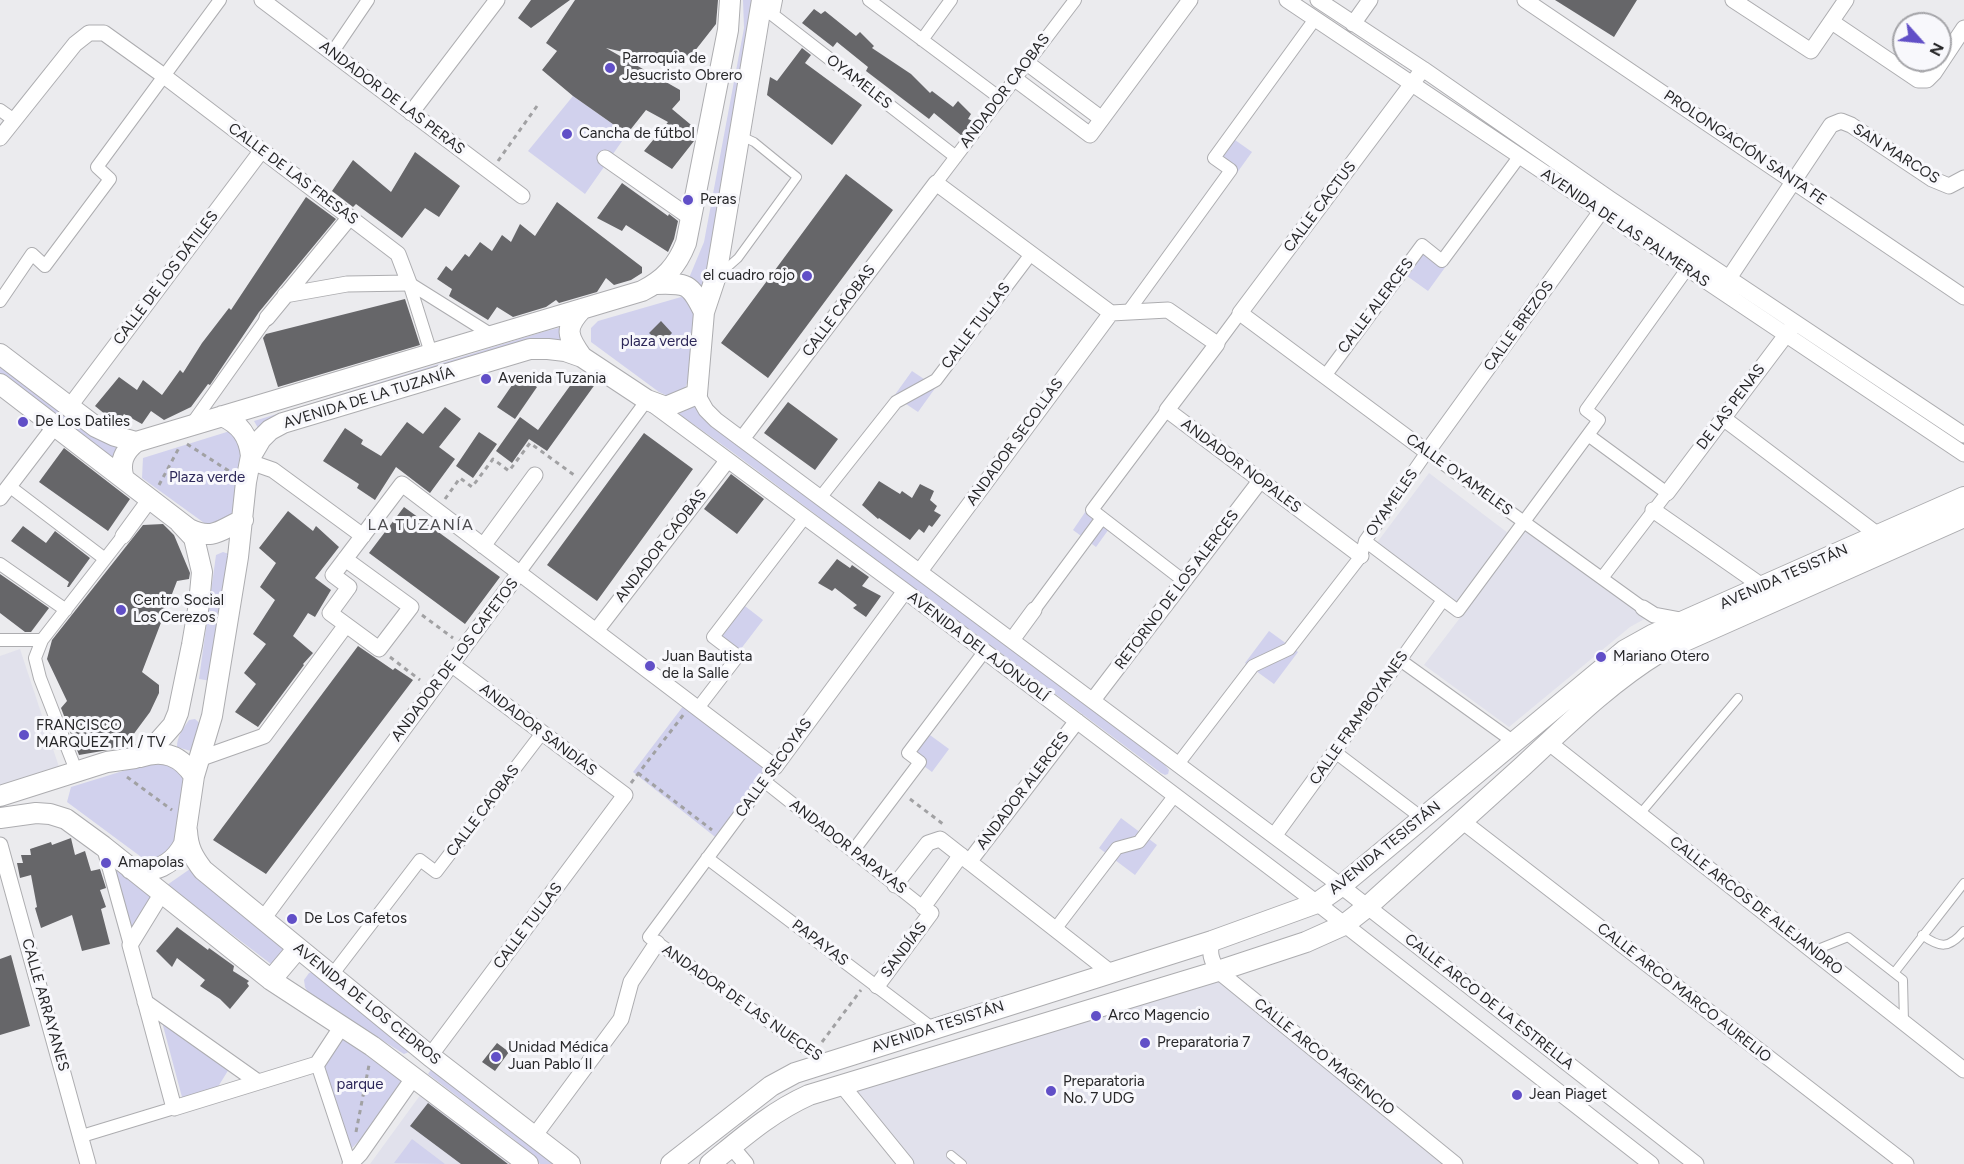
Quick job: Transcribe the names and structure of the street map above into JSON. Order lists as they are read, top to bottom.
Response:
{
  "streets": {
    "street": [
      "OYAMELES",
      "ANDADOR CAOBAS",
      "ANDADOR DE LAS PERAS",
      "PROLONGACIÓN SANTA FE",
      "SAN MARCOS",
      "CALLE DE LAS FRESAS",
      "CALLE CACTUS",
      "AVENIDA DE LAS PALMERAS",
      "CALLE DE LOS DÁTILES",
      "CALLE ALERCES",
      "CALLE CAOBAS",
      "CALLE TULLAS",
      "CALLE BREZOS",
      "AVENIDA DE LA TUZANÍA",
      "DE LAS PENAS",
      "ANDADOR SECOLLAS",
      "ANDADOR NOPALES",
      "CALLE OYAMELES",
      "AVENIDA TESISTÁN",
      "RETORNO DE LOS ALERCES",
      "AVENIDA DEL AJONJOLÍ",
      "ANDADOR DE LOS CAFETOS",
      "CALLE FRAMBOYANES",
      "ANDADOR SANDÍAS",
      "CALLE SECOYAS",
      "ANDADOR ALERCES",
      "ANDADOR PAPAYAS",
      "CALLE ARCOS DE ALEJANDRO",
      "PAPAYAS",
      "SANDÍAS",
      "CALLE ARCO MARCO AURELIO",
      "CALLE ARCO DE LA ESTRELLA",
      "ANDADOR DE LAS NUECES",
      "AVENIDA DE LOS CEDROS",
      "CALLE ARRAYANES",
      "CALLE ARCO MAGENCIO"
    ]
  },
  "crossings": [
    ["OYAMELES", "ANDADOR CAOBAS"],
    ["OYAMELES", "CALLE BREZOS"],
    ["OYAMELES", "ANDADOR NOPALES"],
    ["OYAMELES", "CALLE OYAMELES"],
    ["OYAMELES", "AVENIDA DEL AJONJOLÍ"],
    ["ANDADOR CAOBAS", "CALLE CAOBAS"],
    ["ANDADOR CAOBAS", "AVENIDA DEL AJONJOLÍ"],
    ["PROLONGACIÓN SANTA FE", "SAN MARCOS"],
    ["SAN MARCOS", "AVENIDA DE LAS PALMERAS"],
    ["CALLE DE LAS FRESAS", "CALLE DE LOS DÁTILES"],
    ["CALLE DE LAS FRESAS", "AVENIDA DE LA TUZANÍA"],
    ["CALLE CACTUS", "AVENIDA DE LAS PALMERAS"],
    ["CALLE CACTUS", "ANDADOR NOPALES"],
    ["CALLE CACTUS", "CALLE OYAMELES"],
    ["AVENIDA DE LAS PALMERAS", "CALLE ALERCES"],
    ["AVENIDA DE LAS PALMERAS", "CALLE BREZOS"],
    ["AVENIDA DE LAS PALMERAS", "DE LAS PENAS"],
    ["CALLE ALERCES", "CALLE OYAMELES"],
    ["CALLE CAOBAS", "AVENIDA DEL AJONJOLÍ"],
    ["CALLE CAOBAS", "ANDADOR SANDÍAS"],
    ["CALLE CAOBAS", "AVENIDA DE LOS CEDROS"],
    ["CALLE TULLAS", "AVENIDA DEL AJONJOLÍ"],
    ["CALLE TULLAS", "ANDADOR SANDÍAS"],
    ["CALLE TULLAS", "AVENIDA DE LOS CEDROS"],
    ["CALLE BREZOS", "CALLE OYAMELES"],
    ["AVENIDA DE LA TUZANÍA", "AVENIDA DEL AJONJOLÍ"],
    ["AVENIDA DE LA TUZANÍA", "ANDADOR DE LOS CAFETOS"],
    ["ANDADOR SECOLLAS", "AVENIDA DEL AJONJOLÍ"],
    ["ANDADOR NOPALES", "CALLE OYAMELES"],
    ["ANDADOR NOPALES", "RETORNO DE LOS ALERCES"],
    ["ANDADOR NOPALES", "CALLE FRAMBOYANES"],
    ["CALLE OYAMELES", "AVENIDA TESISTÁN"],
    ["AVENIDA TESISTÁN", "AVENIDA DEL AJONJOLÍ"],
    ["AVENIDA TESISTÁN", "CALLE ARCOS DE ALEJANDRO"],
    ["AVENIDA TESISTÁN", "PAPAYAS"],
    ["AVENIDA TESISTÁN", "CALLE ARCO MARCO AURELIO"],
    ["AVENIDA TESISTÁN", "CALLE ARCO DE LA ESTRELLA"],
    ["AVENIDA TESISTÁN", "ANDADOR DE LAS NUECES"],
    ["AVENIDA TESISTÁN", "CALLE ARCO MAGENCIO"],
    ["RETORNO DE LOS ALERCES", "AVENIDA DEL AJONJOLÍ"],
    ["AVENIDA DEL AJONJOLÍ", "ANDADOR DE LOS CAFETOS"],
    ["AVENIDA DEL AJONJOLÍ", "CALLE FRAMBOYANES"],
    ["AVENIDA DEL AJONJOLÍ", "CALLE SECOYAS"],
    ["AVENIDA DEL AJONJOLÍ", "ANDADOR ALERCES"],
    ["AVENIDA DEL AJONJOLÍ", "CALLE ARCO DE LA ESTRELLA"],
    ["ANDADOR DE LOS CAFETOS", "ANDADOR SANDÍAS"],
    ["ANDADOR DE LOS CAFETOS", "AVENIDA DE LOS CEDROS"],
    ["CALLE SECOYAS", "ANDADOR PAPAYAS"],
    ["CALLE SECOYAS", "PAPAYAS"],
    ["CALLE SECOYAS", "ANDADOR DE LAS NUECES"],
    ["ANDADOR ALERCES", "SANDÍAS"],
    ["ANDADOR PAPAYAS", "SANDÍAS"],
    ["PAPAYAS", "SANDÍAS"]
  ],
  "districts": ["LA TUZANÍA"],
  "parks": ["plaza verde", "Plaza verde", "parque"],
  "places": [
    "Parroquia de Jesucristo Obrero",
    "Cancha de fútbol",
    "Peras",
    "el cuadro rojo",
    "Avenida Tuzania",
    "De Los Datiles",
    "Centro Social Los Cerezos",
    "Mariano Otero",
    "Juan Bautista de la Salle",
    "FRANCISCO MARQUEZ TM / TV",
    "Amapolas",
    "De Los Cafetos",
    "Arco Magencio",
    "Preparatoria 7",
    "Unidad Médica Juan Pablo II",
    "Preparatoria No. 7 UDG",
    "Jean Piaget"
  ],
  "north": "bottom right"
}
